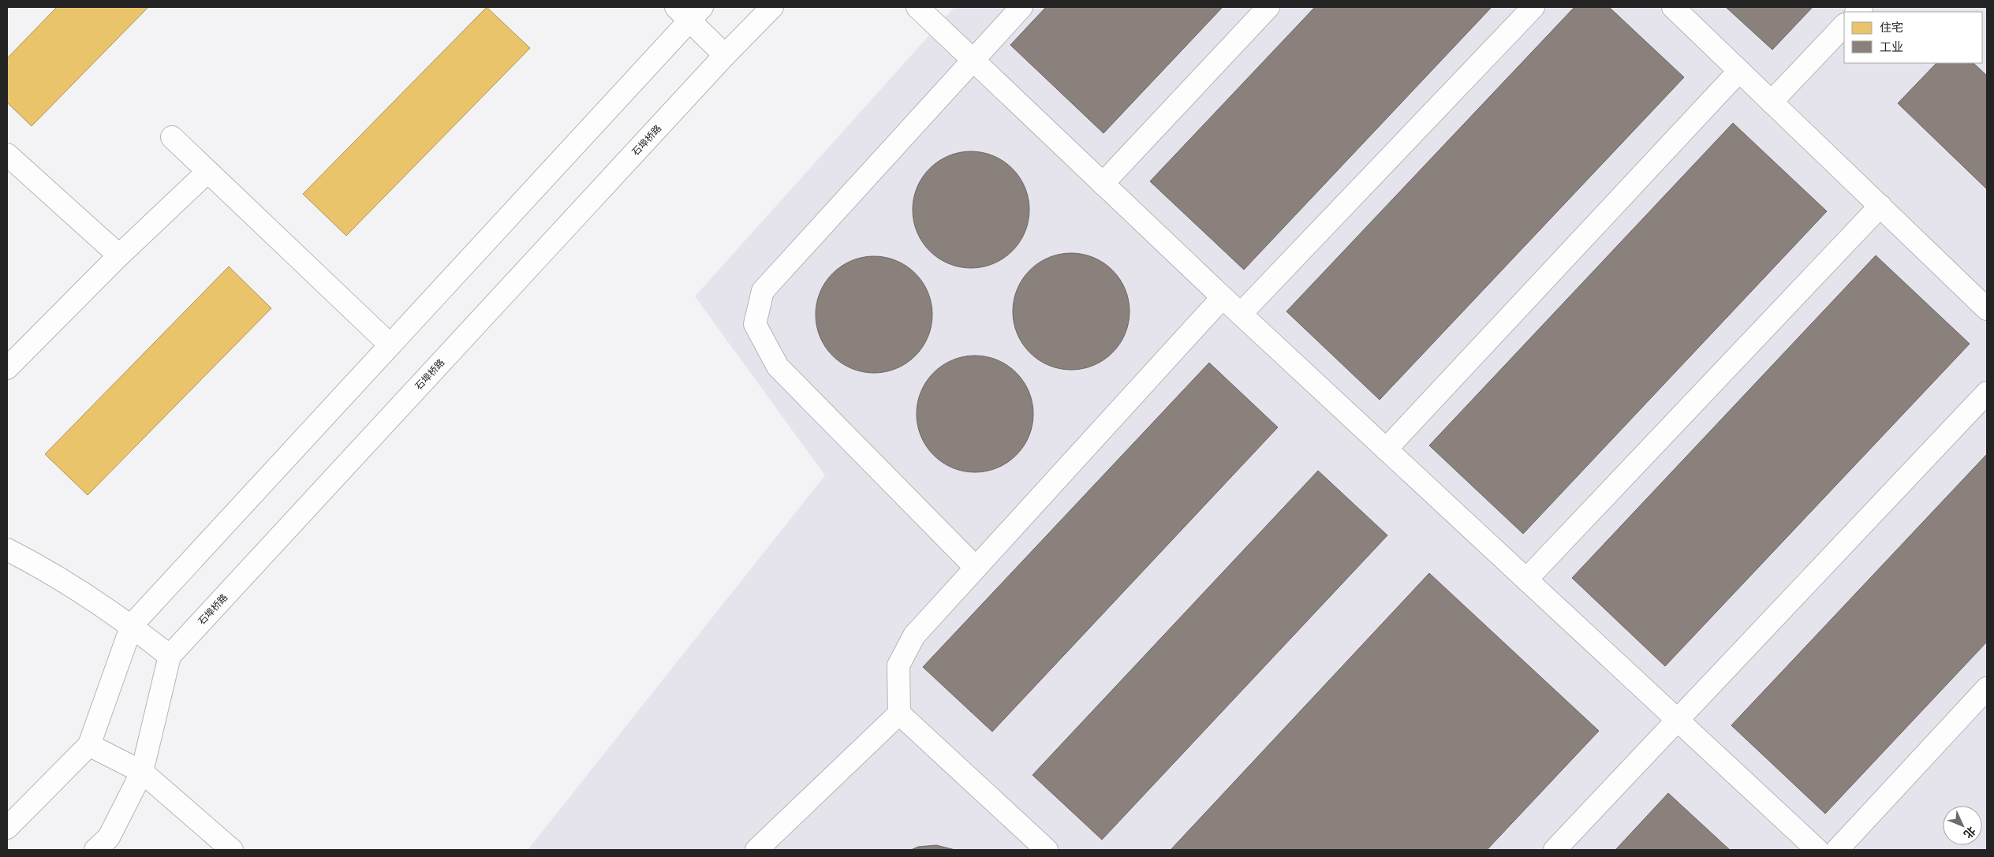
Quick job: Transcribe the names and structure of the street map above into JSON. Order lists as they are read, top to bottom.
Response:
{
  "streets": {
    "street": ["石埠桥路"]
  },
  "legend": ["住宅", "工业"],
  "north": "bottom right"
}
